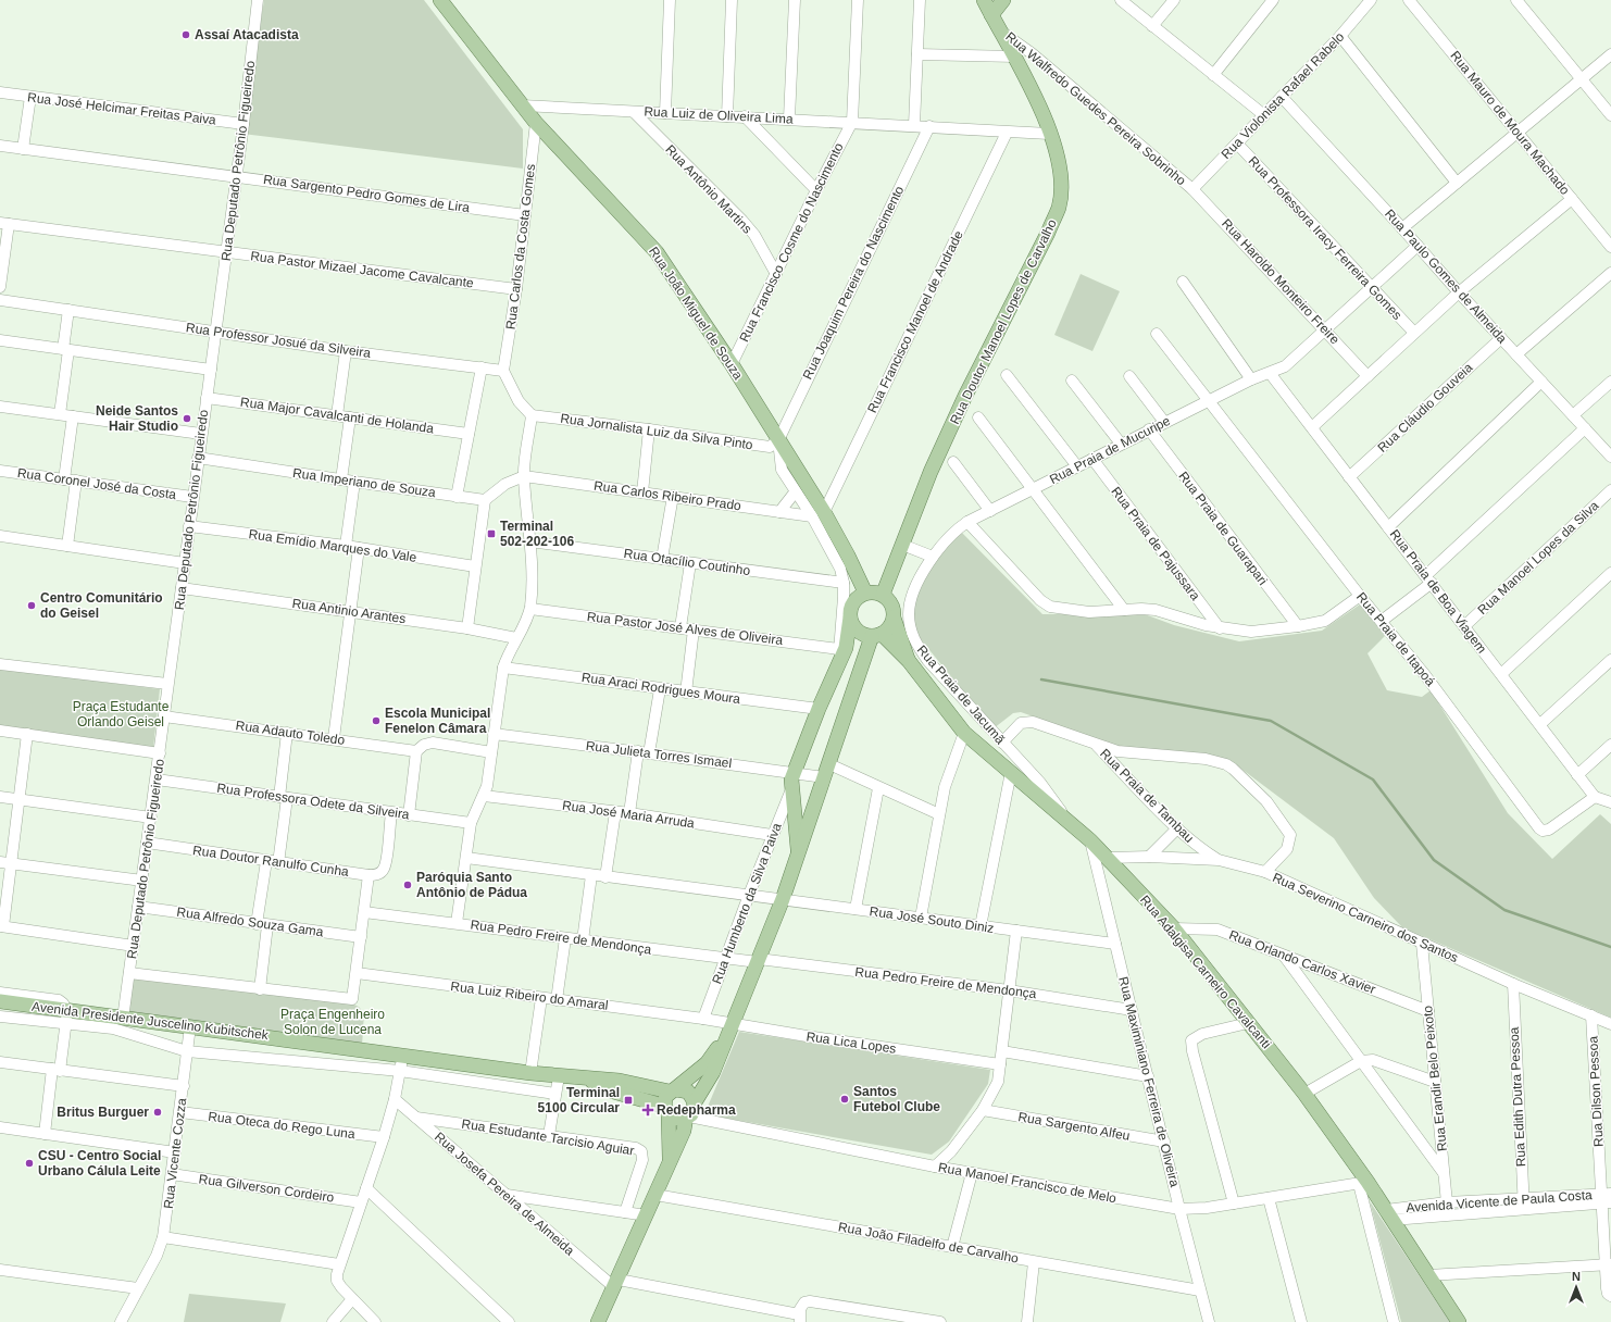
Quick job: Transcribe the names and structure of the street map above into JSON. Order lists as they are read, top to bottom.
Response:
{
  "streets": {
    "main road": [
      "Rua João Miguel de Souza",
      "Rua Doutor Manoel Lopes de Carvalho",
      "Rua Adalgisa Carneiro Cavalcanti",
      "Avenida Presidente Juscelino Kubitschek"
    ],
    "street": [
      "Rua Violonista Rafael Rabelo",
      "Rua José Helcimar Freitas Paiva",
      "Rua Walfredo Guedes Pereira Sobrinho",
      "Rua Luiz de Oliveira Lima",
      "Rua Mauro de Moura Machado",
      "Rua Deputado Petrônio Figueiredo",
      "Rua Antônio Martins",
      "Rua Sargento Pedro Gomes de Lira",
      "Rua Professora Iracy Ferreira Gomes",
      "Rua Francisco Cosme do Nascimento",
      "Rua Carlos da Costa Gomes",
      "Rua Pastor Mizael Jacome Cavalcante",
      "Rua Paulo Gomes de Almeida",
      "Rua Haroldo Monteiro Freire",
      "Rua Joaquim Pereira do Nascimento",
      "Rua Francisco Manoel de Andrade",
      "Rua Professor Josué da Silveira",
      "Rua Cláudio Gouveia",
      "Rua Major Cavalcanti de Holanda",
      "Rua Jornalista Luiz da Silva Pinto",
      "Rua Praia de Mucuripe",
      "Rua Imperiano de Souza",
      "Rua Coronel José da Costa",
      "Rua Carlos Ribeiro Prado",
      "Rua Praia de Guarapari",
      "Rua Praia de Pajussara",
      "Rua Emídio Marques do Vale",
      "Rua Manoel Lopes da Silva",
      "Rua Otacílio Coutinho",
      "Rua Praia de Boa Viagem",
      "Rua Antinio Arantes",
      "Rua Pastor José Alves de Oliveira",
      "Rua Praia de Itapoá",
      "Rua Araci Rodrigues Moura",
      "Rua Praia de Jacumã",
      "Rua Adauto Toledo",
      "Rua Julieta Torres Ismael",
      "Rua Praia de Tambau",
      "Rua Professora Odete da Silveira",
      "Rua José Maria Arruda",
      "Rua Doutor Ranulfo Cunha",
      "Rua Humberto da Silva Paiva",
      "Rua Severino Carneiro dos Santos",
      "Rua José Souto Diniz",
      "Rua Alfredo Souza Gama",
      "Rua Pedro Freire de Mendonça",
      "Rua Orlando Carlos Xavier",
      "Rua Luiz Ribeiro do Amaral",
      "Rua Lica Lopes",
      "Rua Erandir Belo Peixoto",
      "Rua Maximiniano Ferreira de Oliveira",
      "Rua Dilson Pessoa",
      "Rua Edith Dutra Pessoa",
      "Rua Oteca do Rego Luna",
      "Rua Sargento Alfeu",
      "Rua Estudante Tarcisio Aguiar",
      "Rua Vicente Cozza",
      "Rua Manoel Francisco de Melo",
      "Rua Gilverson Cordeiro",
      "Rua Josefa Pereira de Almeida",
      "Avenida Vicente de Paula Costa",
      "Rua João Filadelfo de Carvalho"
    ]
  },
  "crossings": [
    ["Rua Violonista Rafael Rabelo", "Rua Walfredo Guedes Pereira Sobrinho"],
    ["Rua Violonista Rafael Rabelo", "Rua Professora Iracy Ferreira Gomes"],
    ["Rua Violonista Rafael Rabelo", "Rua Paulo Gomes de Almeida"],
    ["Rua Violonista Rafael Rabelo", "Rua Haroldo Monteiro Freire"],
    ["Rua José Helcimar Freitas Paiva", "Rua Deputado Petrônio Figueiredo"],
    ["Rua Walfredo Guedes Pereira Sobrinho", "Rua Haroldo Monteiro Freire"],
    ["Rua Walfredo Guedes Pereira Sobrinho", "Rua Doutor Manoel Lopes de Carvalho"],
    ["Rua Luiz de Oliveira Lima", "Rua Antônio Martins"],
    ["Rua Luiz de Oliveira Lima", "Rua Francisco Cosme do Nascimento"],
    ["Rua Luiz de Oliveira Lima", "Rua Joaquim Pereira do Nascimento"],
    ["Rua Luiz de Oliveira Lima", "Rua João Miguel de Souza"],
    ["Rua Luiz de Oliveira Lima", "Rua Francisco Manoel de Andrade"],
    ["Rua Luiz de Oliveira Lima", "Rua Doutor Manoel Lopes de Carvalho"],
    ["Rua Deputado Petrônio Figueiredo", "Rua Sargento Pedro Gomes de Lira"],
    ["Rua Deputado Petrônio Figueiredo", "Rua Pastor Mizael Jacome Cavalcante"],
    ["Rua Deputado Petrônio Figueiredo", "Rua Professor Josué da Silveira"],
    ["Rua Deputado Petrônio Figueiredo", "Rua Major Cavalcanti de Holanda"],
    ["Rua Deputado Petrônio Figueiredo", "Rua Imperiano de Souza"],
    ["Rua Deputado Petrônio Figueiredo", "Rua Coronel José da Costa"],
    ["Rua Deputado Petrônio Figueiredo", "Rua Emídio Marques do Vale"],
    ["Rua Deputado Petrônio Figueiredo", "Rua Antinio Arantes"],
    ["Rua Deputado Petrônio Figueiredo", "Rua Adauto Toledo"],
    ["Rua Deputado Petrônio Figueiredo", "Rua Professora Odete da Silveira"],
    ["Rua Deputado Petrônio Figueiredo", "Rua Doutor Ranulfo Cunha"],
    ["Rua Deputado Petrônio Figueiredo", "Rua Alfredo Souza Gama"],
    ["Rua Deputado Petrônio Figueiredo", "Avenida Presidente Juscelino Kubitschek"],
    ["Rua Antônio Martins", "Rua Francisco Cosme do Nascimento"],
    ["Rua Sargento Pedro Gomes de Lira", "Rua Carlos da Costa Gomes"],
    ["Rua Professora Iracy Ferreira Gomes", "Rua Praia de Mucuripe"],
    ["Rua Francisco Cosme do Nascimento", "Rua João Miguel de Souza"],
    ["Rua Carlos da Costa Gomes", "Rua Pastor Mizael Jacome Cavalcante"],
    ["Rua Carlos da Costa Gomes", "Rua João Miguel de Souza"],
    ["Rua Carlos da Costa Gomes", "Rua Professor Josué da Silveira"],
    ["Rua Paulo Gomes de Almeida", "Rua Cláudio Gouveia"],
    ["Rua Paulo Gomes de Almeida", "Rua Praia de Mucuripe"],
    ["Rua Haroldo Monteiro Freire", "Rua Praia de Mucuripe"],
    ["Rua Joaquim Pereira do Nascimento", "Rua João Miguel de Souza"],
    ["Rua Joaquim Pereira do Nascimento", "Rua Jornalista Luiz da Silva Pinto"],
    ["Rua João Miguel de Souza", "Rua Francisco Manoel de Andrade"],
    ["Rua João Miguel de Souza", "Rua Doutor Manoel Lopes de Carvalho"],
    ["Rua João Miguel de Souza", "Rua Jornalista Luiz da Silva Pinto"],
    ["Rua João Miguel de Souza", "Rua Carlos Ribeiro Prado"],
    ["Rua João Miguel de Souza", "Rua Adalgisa Carneiro Cavalcanti"],
    ["Rua Francisco Manoel de Andrade", "Rua Carlos Ribeiro Prado"],
    ["Rua Doutor Manoel Lopes de Carvalho", "Rua Adalgisa Carneiro Cavalcanti"],
    ["Rua Cláudio Gouveia", "Rua Praia de Boa Viagem"],
    ["Rua Praia de Mucuripe", "Rua Praia de Guarapari"],
    ["Rua Praia de Mucuripe", "Rua Praia de Pajussara"],
    ["Rua Praia de Mucuripe", "Rua Praia de Boa Viagem"],
    ["Rua Praia de Mucuripe", "Rua Praia de Itapoá"],
    ["Rua Praia de Mucuripe", "Rua Praia de Jacumã"],
    ["Rua Manoel Lopes da Silva", "Rua Praia de Boa Viagem"],
    ["Rua Praia de Boa Viagem", "Rua Praia de Itapoá"],
    ["Rua Praia de Jacumã", "Rua Adalgisa Carneiro Cavalcanti"],
    ["Rua Praia de Tambau", "Rua Severino Carneiro dos Santos"],
    ["Rua José Maria Arruda", "Rua Humberto da Silva Paiva"],
    ["Rua Humberto da Silva Paiva", "Rua José Souto Diniz"],
    ["Rua Humberto da Silva Paiva", "Rua Pedro Freire de Mendonça"],
    ["Rua Humberto da Silva Paiva", "Rua Luiz Ribeiro do Amaral"],
    ["Rua Humberto da Silva Paiva", "Rua Lica Lopes"],
    ["Rua Severino Carneiro dos Santos", "Rua Adalgisa Carneiro Cavalcanti"],
    ["Rua Severino Carneiro dos Santos", "Rua Erandir Belo Peixoto"],
    ["Rua Severino Carneiro dos Santos", "Rua Dilson Pessoa"],
    ["Rua Severino Carneiro dos Santos", "Rua Edith Dutra Pessoa"],
    ["Rua José Souto Diniz", "Rua Maximiniano Ferreira de Oliveira"],
    ["Rua Pedro Freire de Mendonça", "Rua Maximiniano Ferreira de Oliveira"],
    ["Rua Orlando Carlos Xavier", "Rua Adalgisa Carneiro Cavalcanti"],
    ["Rua Orlando Carlos Xavier", "Rua Erandir Belo Peixoto"],
    ["Rua Adalgisa Carneiro Cavalcanti", "Rua Maximiniano Ferreira de Oliveira"],
    ["Rua Adalgisa Carneiro Cavalcanti", "Rua Manoel Francisco de Melo"],
    ["Rua Adalgisa Carneiro Cavalcanti", "Avenida Vicente de Paula Costa"],
    ["Rua Luiz Ribeiro do Amaral", "Rua Lica Lopes"],
    ["Avenida Presidente Juscelino Kubitschek", "Rua Vicente Cozza"],
    ["Avenida Presidente Juscelino Kubitschek", "Rua Manoel Francisco de Melo"],
    ["Rua Erandir Belo Peixoto", "Avenida Vicente de Paula Costa"],
    ["Rua Maximiniano Ferreira de Oliveira", "Rua Sargento Alfeu"],
    ["Rua Maximiniano Ferreira de Oliveira", "Rua Manoel Francisco de Melo"],
    ["Rua Maximiniano Ferreira de Oliveira", "Rua João Filadelfo de Carvalho"],
    ["Rua Dilson Pessoa", "Avenida Vicente de Paula Costa"],
    ["Rua Edith Dutra Pessoa", "Avenida Vicente de Paula Costa"],
    ["Rua Oteca do Rego Luna", "Rua Vicente Cozza"],
    ["Rua Estudante Tarcisio Aguiar", "Rua Josefa Pereira de Almeida"],
    ["Rua Vicente Cozza", "Rua Gilverson Cordeiro"]
  ],
  "parks": ["Praça Estudante Orlando Geisel", "Praça Engenheiro Solon de Lucena"],
  "places": {
    "other": [
      "Assaí Atacadista",
      "Neide Santos Hair Studio",
      "Centro Comunitário do Geisel",
      "Escola Municipal Fenelon Câmara",
      "Paróquia Santo Antônio de Pádua",
      "Santos Futebol Clube",
      "Britus Burguer",
      "CSU - Centro Social Urbano Cálula Leite"
    ],
    "transit": ["Terminal 502-202-106", "Terminal 5100 Circular"],
    "health": ["Redepharma"]
  },
  "north": "top"
}
